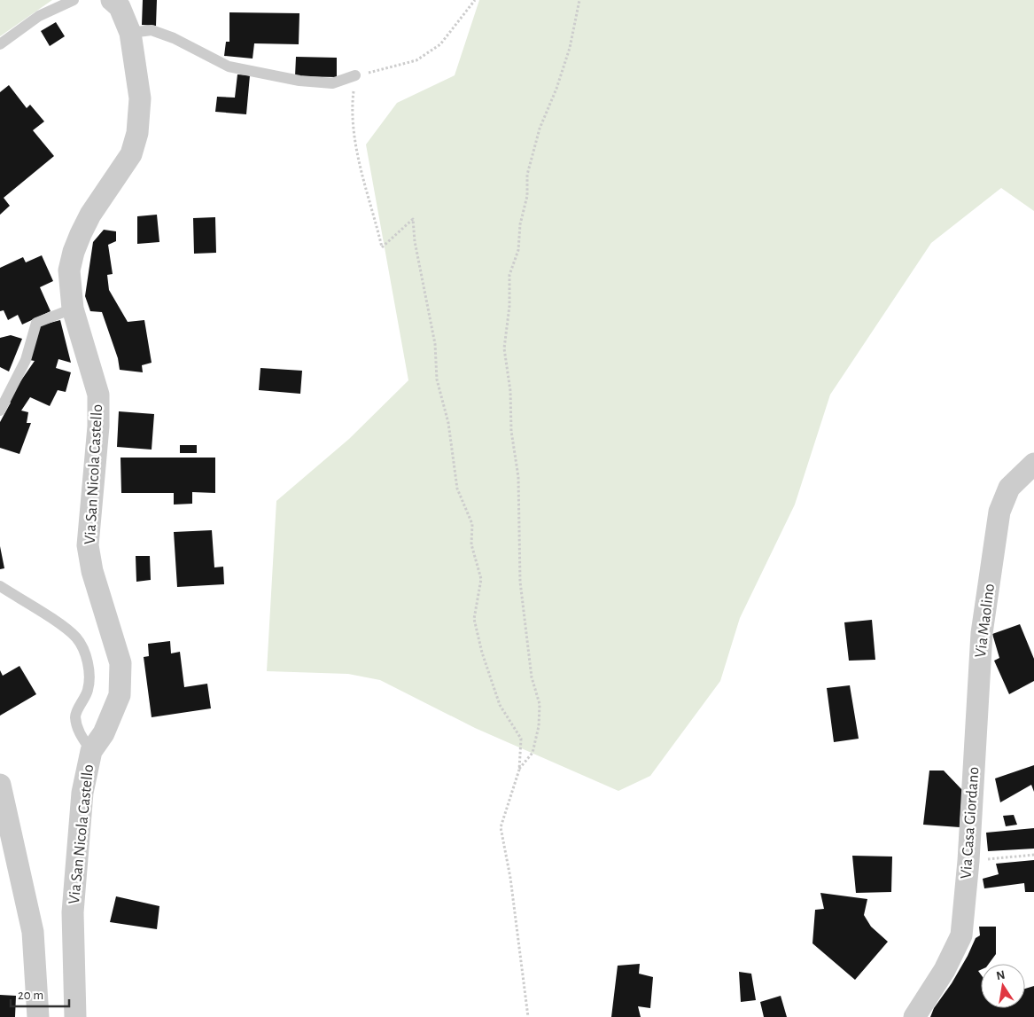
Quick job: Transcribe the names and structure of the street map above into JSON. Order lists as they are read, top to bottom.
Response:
{
  "streets": {
    "street": ["Via San Nicola Castello", "Via Maolino", "Via Casa Giordano"]
  },
  "crossings": [
    ["Via Maolino", "Via Casa Giordano"]
  ],
  "scale_bar": "20 m",
  "north": "top"
}
